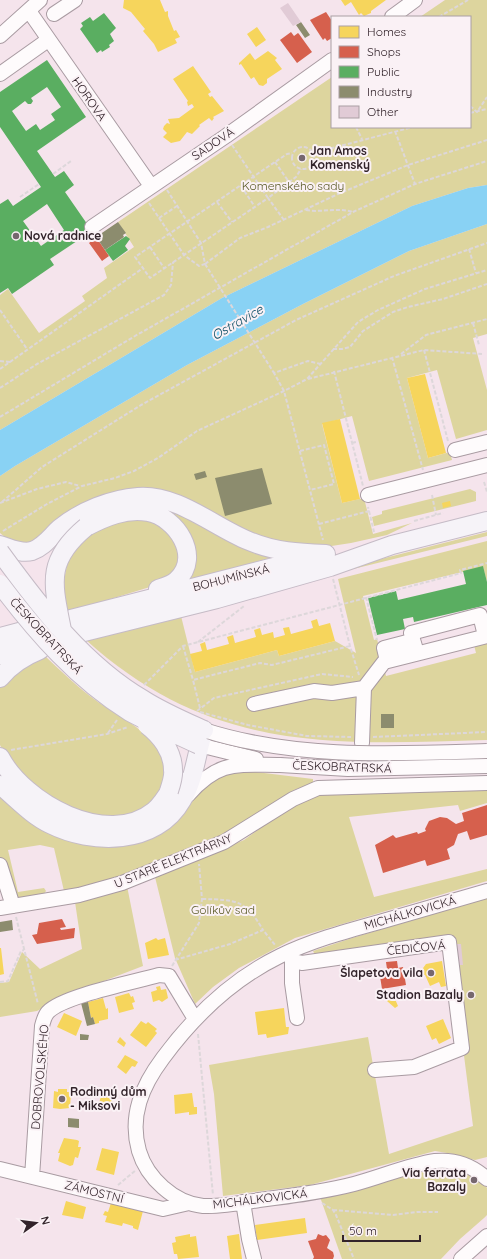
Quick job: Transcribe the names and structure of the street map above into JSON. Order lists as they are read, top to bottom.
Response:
{
  "streets": {
    "main road": ["BOHUMÍNSKÁ", "ČESKOBRATRSKÁ"],
    "street": [
      "HOROVA",
      "SADOVÁ",
      "U STARÉ ELEKTRÁRNY",
      "MICHÁLKOVICKÁ",
      "ČEDIČOVÁ",
      "DOBROVOLSKÉHO",
      "ZÁMOSTNÍ"
    ]
  },
  "crossings": [
    ["HOROVA", "SADOVÁ"],
    ["BOHUMÍNSKÁ", "ČESKOBRATRSKÁ"],
    ["MICHÁLKOVICKÁ", "ČEDIČOVÁ"],
    ["MICHÁLKOVICKÁ", "DOBROVOLSKÉHO"],
    ["MICHÁLKOVICKÁ", "ZÁMOSTNÍ"],
    ["DOBROVOLSKÉHO", "ZÁMOSTNÍ"]
  ],
  "water": ["Ostravice"],
  "parks": ["Komenského sady", "Golíkův sad"],
  "places": [
    "Jan Amos Komenský",
    "Nová radnice",
    "Šlapetova vila",
    "Stadion Bazaly",
    "Rodinný dům - Miksovi",
    "Via ferrata Bazaly"
  ],
  "legend": [
    "Homes",
    "Shops",
    "Public",
    "Industry",
    "Other"
  ],
  "scale_bar": "50 m",
  "north": "right"
}
